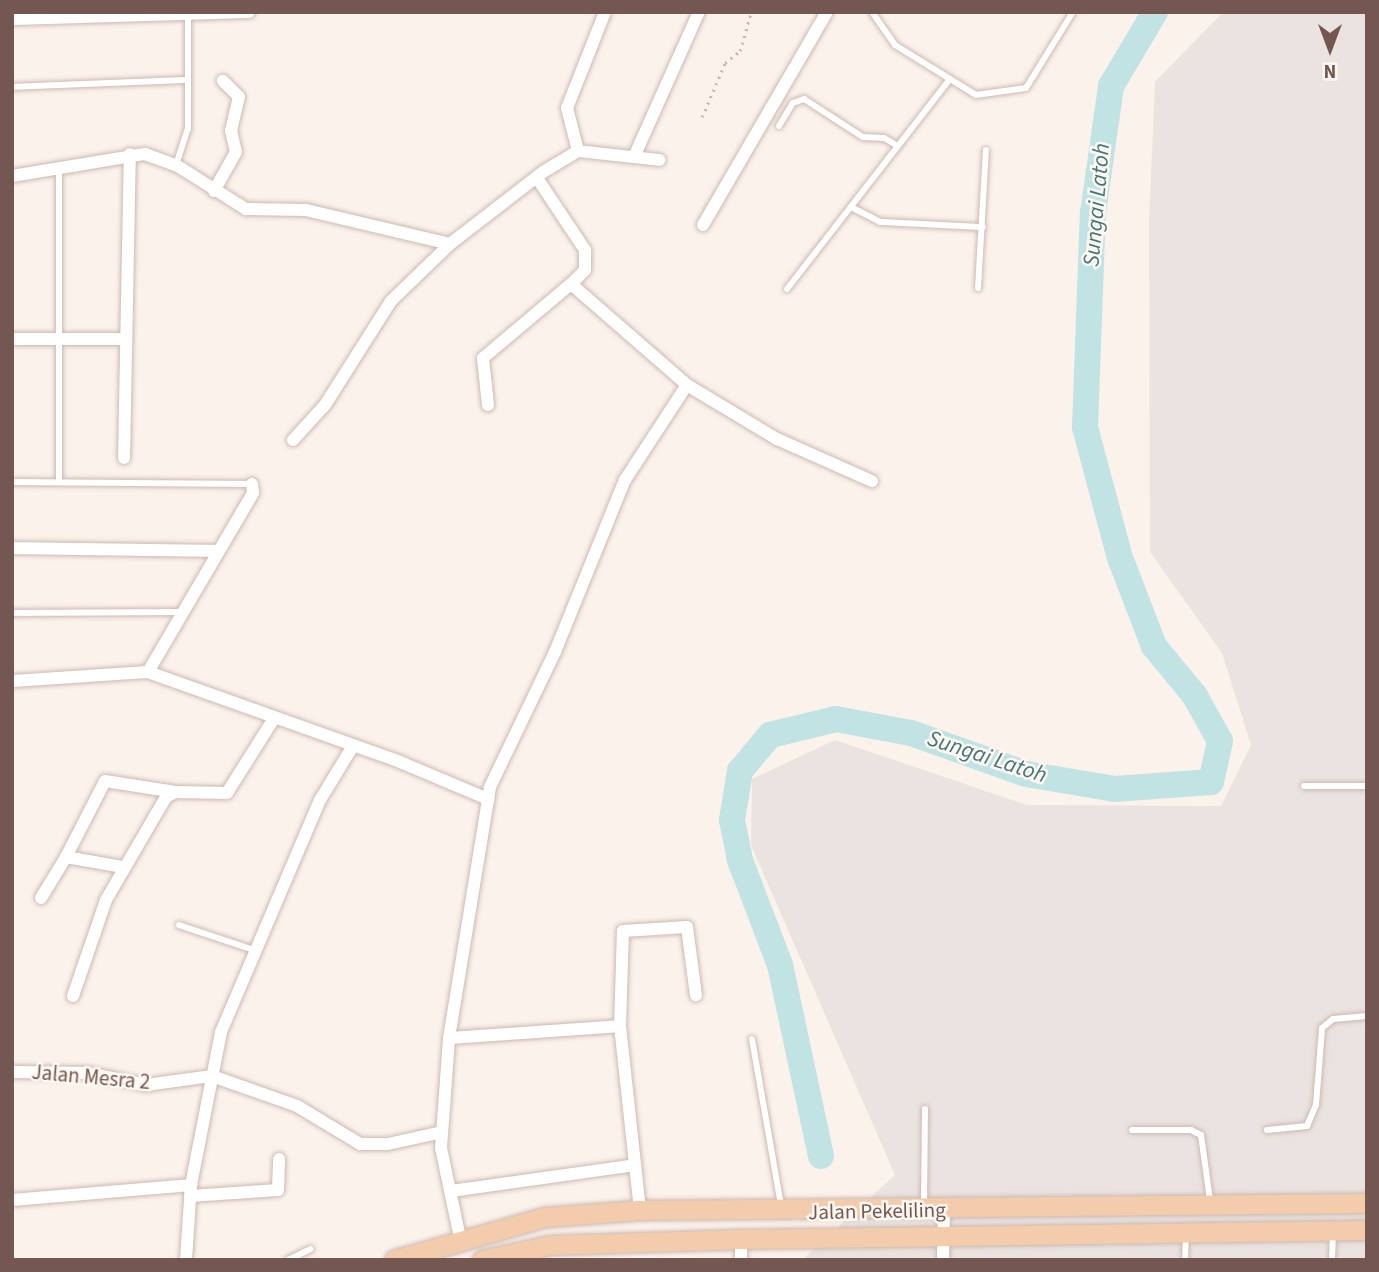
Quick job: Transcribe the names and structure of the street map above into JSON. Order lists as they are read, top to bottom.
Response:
{
  "streets": {
    "main road": ["Jalan Pekeliling"],
    "street": ["Jalan Mesra 2"]
  },
  "water": ["Sungai Latoh"],
  "north": "bottom"
}
